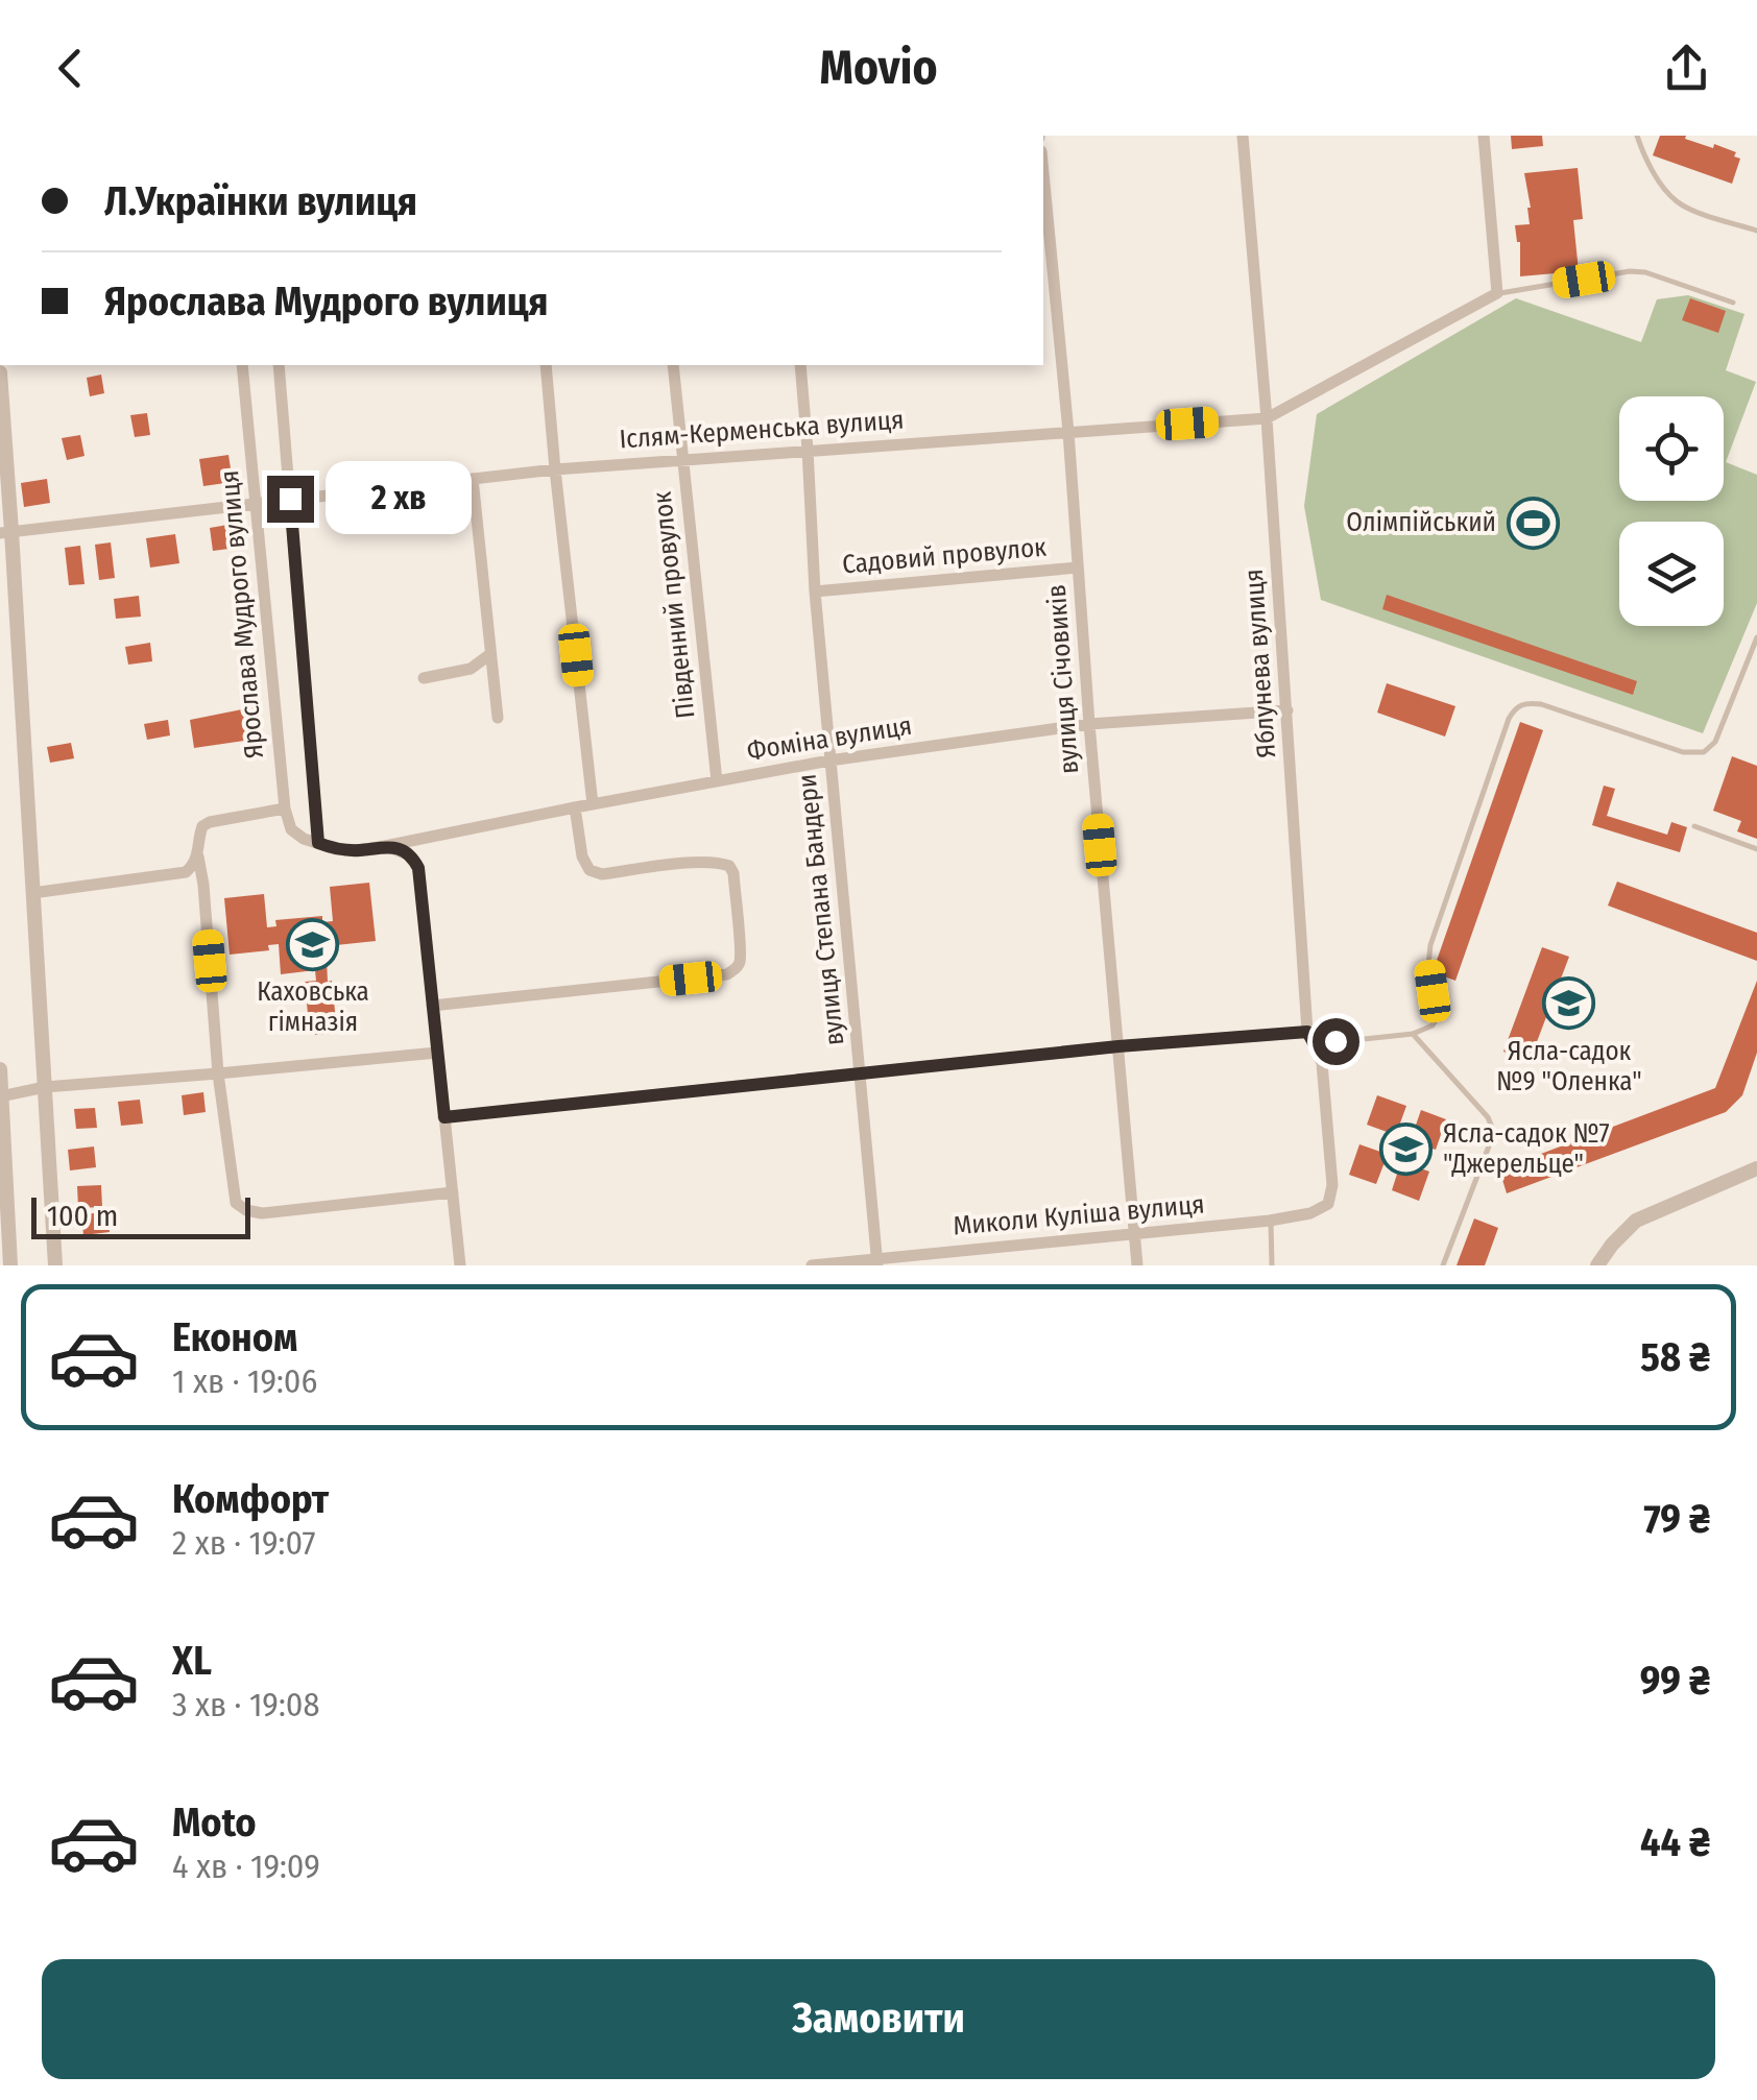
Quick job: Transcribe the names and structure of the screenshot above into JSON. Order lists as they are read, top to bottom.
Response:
{
  "streets": {
    "street": [
      "Іслям-Керменська вулиця",
      "Садовий провулок",
      "Південний провулок",
      "Ярослава Мудрого вулиця",
      "Яблунева вулиця",
      "вулиця Січовиків",
      "Фоміна вулиця",
      "вулиця Степана Бандери",
      "Миколи Куліша вулиця"
    ]
  },
  "crossings": [
    ["Іслям-Керменська вулиця", "Південний провулок"],
    ["Іслям-Керменська вулиця", "Ярослава Мудрого вулиця"],
    ["Іслям-Керменська вулиця", "Яблунева вулиця"],
    ["Іслям-Керменська вулиця", "вулиця Січовиків"],
    ["Іслям-Керменська вулиця", "вулиця Степана Бандери"],
    ["Садовий провулок", "вулиця Січовиків"],
    ["Садовий провулок", "вулиця Степана Бандери"],
    ["Південний провулок", "Фоміна вулиця"],
    ["Яблунева вулиця", "Фоміна вулиця"],
    ["Яблунева вулиця", "Миколи Куліша вулиця"],
    ["вулиця Січовиків", "Фоміна вулиця"],
    ["вулиця Січовиків", "Миколи Куліша вулиця"],
    ["Фоміна вулиця", "вулиця Степана Бандери"],
    ["вулиця Степана Бандери", "Миколи Куліша вулиця"]
  ],
  "places": {
    "sports": ["Олімпійський"],
    "school or university": ["Каховська гімназія", "Ясла-садок №9 \"Оленка\"", "Ясла-садок №7 \"Джерельце\""]
  },
  "scale_bar": "100 m",
  "page": {
    "header": "Movio",
    "banner": ["Л.Українки вулиця", "Ярослава Мудрого вулиця"],
    "bubble": "2 хв",
    "scale": "100 m",
    "list": [
      {
        "name": "Економ",
        "note": "1 хв · 19:06",
        "value": "58 ₴"
      },
      {
        "name": "Комфорт",
        "note": "2 хв · 19:07",
        "value": "79 ₴"
      },
      {
        "name": "XL",
        "note": "3 хв · 19:08",
        "value": "99 ₴"
      },
      {
        "name": "Moto",
        "note": "4 хв · 19:09",
        "value": "44 ₴"
      }
    ],
    "buttons": "Замовити"
  }
}
